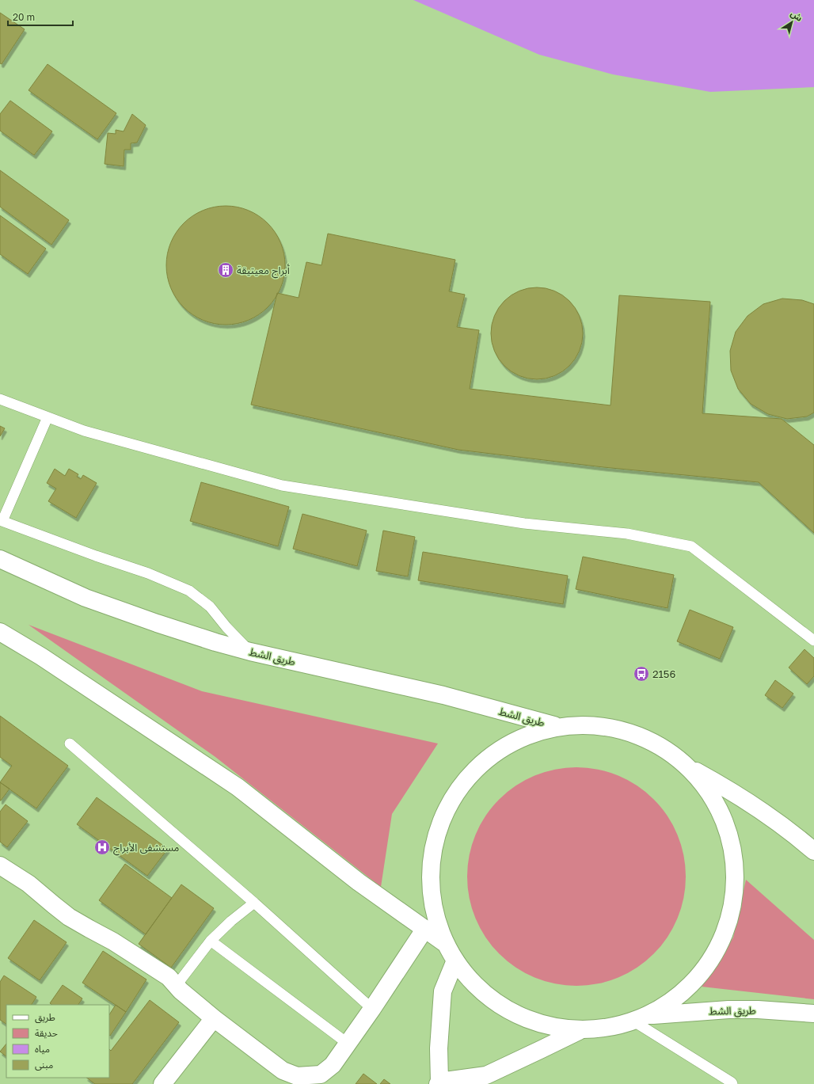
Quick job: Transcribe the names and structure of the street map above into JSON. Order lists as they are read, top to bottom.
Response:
{
  "streets": {
    "main road": ["طريق الشط"]
  },
  "places": {
    "building": ["أبراج معيتيقة"],
    "bus stop": ["2156"],
    "hospital": ["مستشفى الأبراج"]
  },
  "legend": [
    "طريق",
    "حديقة",
    "مياه",
    "مبنى"
  ],
  "scale_bar": "20 m",
  "north": "top right"
}
